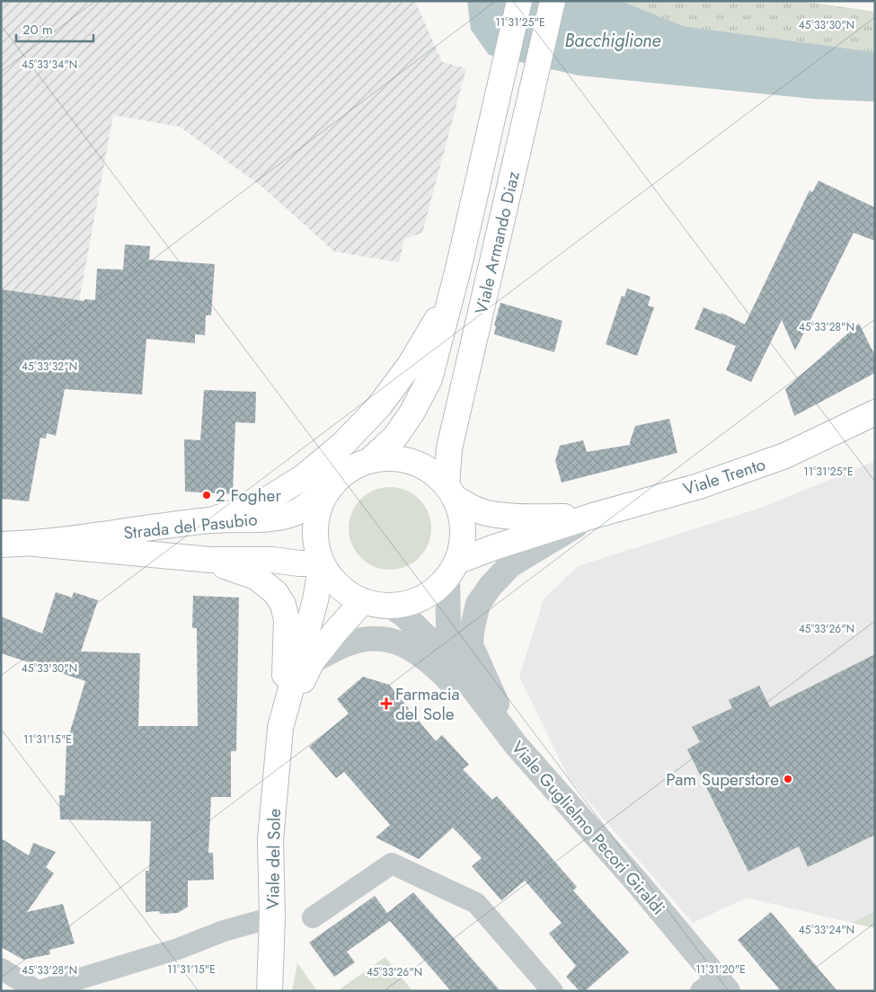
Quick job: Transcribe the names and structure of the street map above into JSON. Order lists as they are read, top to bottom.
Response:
{
  "streets": {
    "main road": [
      "Viale Armando Diaz",
      "Viale Trento",
      "Strada del Pasubio",
      "Viale del Sole"
    ],
    "street": ["Viale Guglielmo Pecori Giraldi"]
  },
  "crossings": [
    ["Viale Armando Diaz", "Viale Trento"],
    ["Viale Armando Diaz", "Strada del Pasubio"],
    ["Viale Armando Diaz", "Viale Guglielmo Pecori Giraldi"],
    ["Viale Armando Diaz", "Viale del Sole"],
    ["Viale Trento", "Strada del Pasubio"],
    ["Viale Trento", "Viale Guglielmo Pecori Giraldi"],
    ["Viale Trento", "Viale del Sole"],
    ["Strada del Pasubio", "Viale Guglielmo Pecori Giraldi"],
    ["Strada del Pasubio", "Viale del Sole"],
    ["Viale Guglielmo Pecori Giraldi", "Viale del Sole"]
  ],
  "water": ["Bacchiglione"],
  "places": {
    "other": ["2 Fogher", "Pam Superstore"],
    "health": ["Farmacia del Sole"]
  },
  "scale_bar": "20 m",
  "coordinates": [
    "11°31'25\"E",
    "45°33'30\"N",
    "45°33'34\"N",
    "45°33'28\"N",
    "45°33'32\"N",
    "45°33'26\"N",
    "11°31'15\"E",
    "45°33'24\"N",
    "11°31'20\"E"
  ]
}
